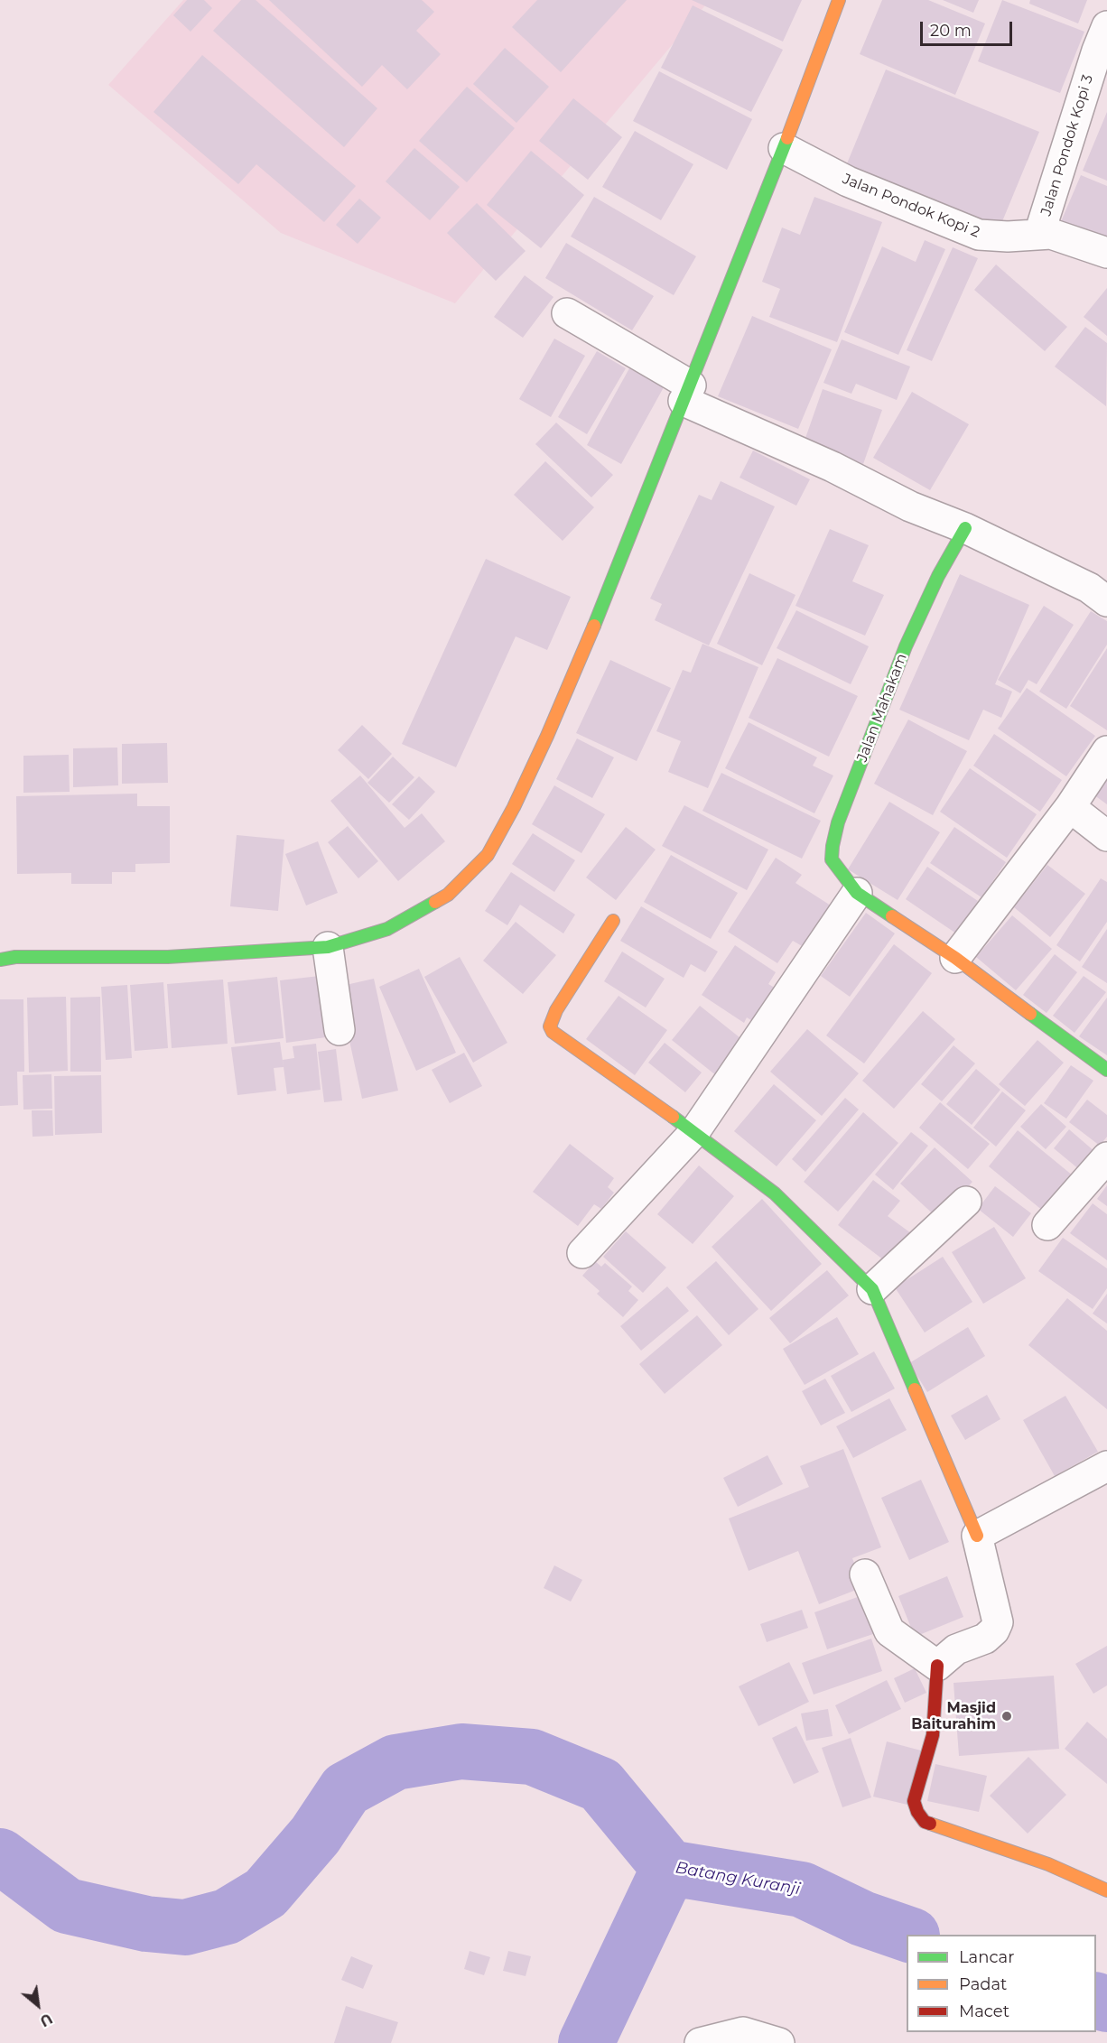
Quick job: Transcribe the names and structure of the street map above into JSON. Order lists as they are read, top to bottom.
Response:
{
  "streets": {
    "street": ["Jalan Pondok Kopi 3", "Jalan Pondok Kopi 2", "Jalan Mahakam"]
  },
  "crossings": [
    ["Jalan Pondok Kopi 3", "Jalan Pondok Kopi 2"]
  ],
  "water": ["Batang Kuranji"],
  "places": ["Masjid Baiturahim"],
  "legend": ["Lancar", "Padat", "Macet"],
  "scale_bar": "20 m",
  "north": "bottom right"
}
